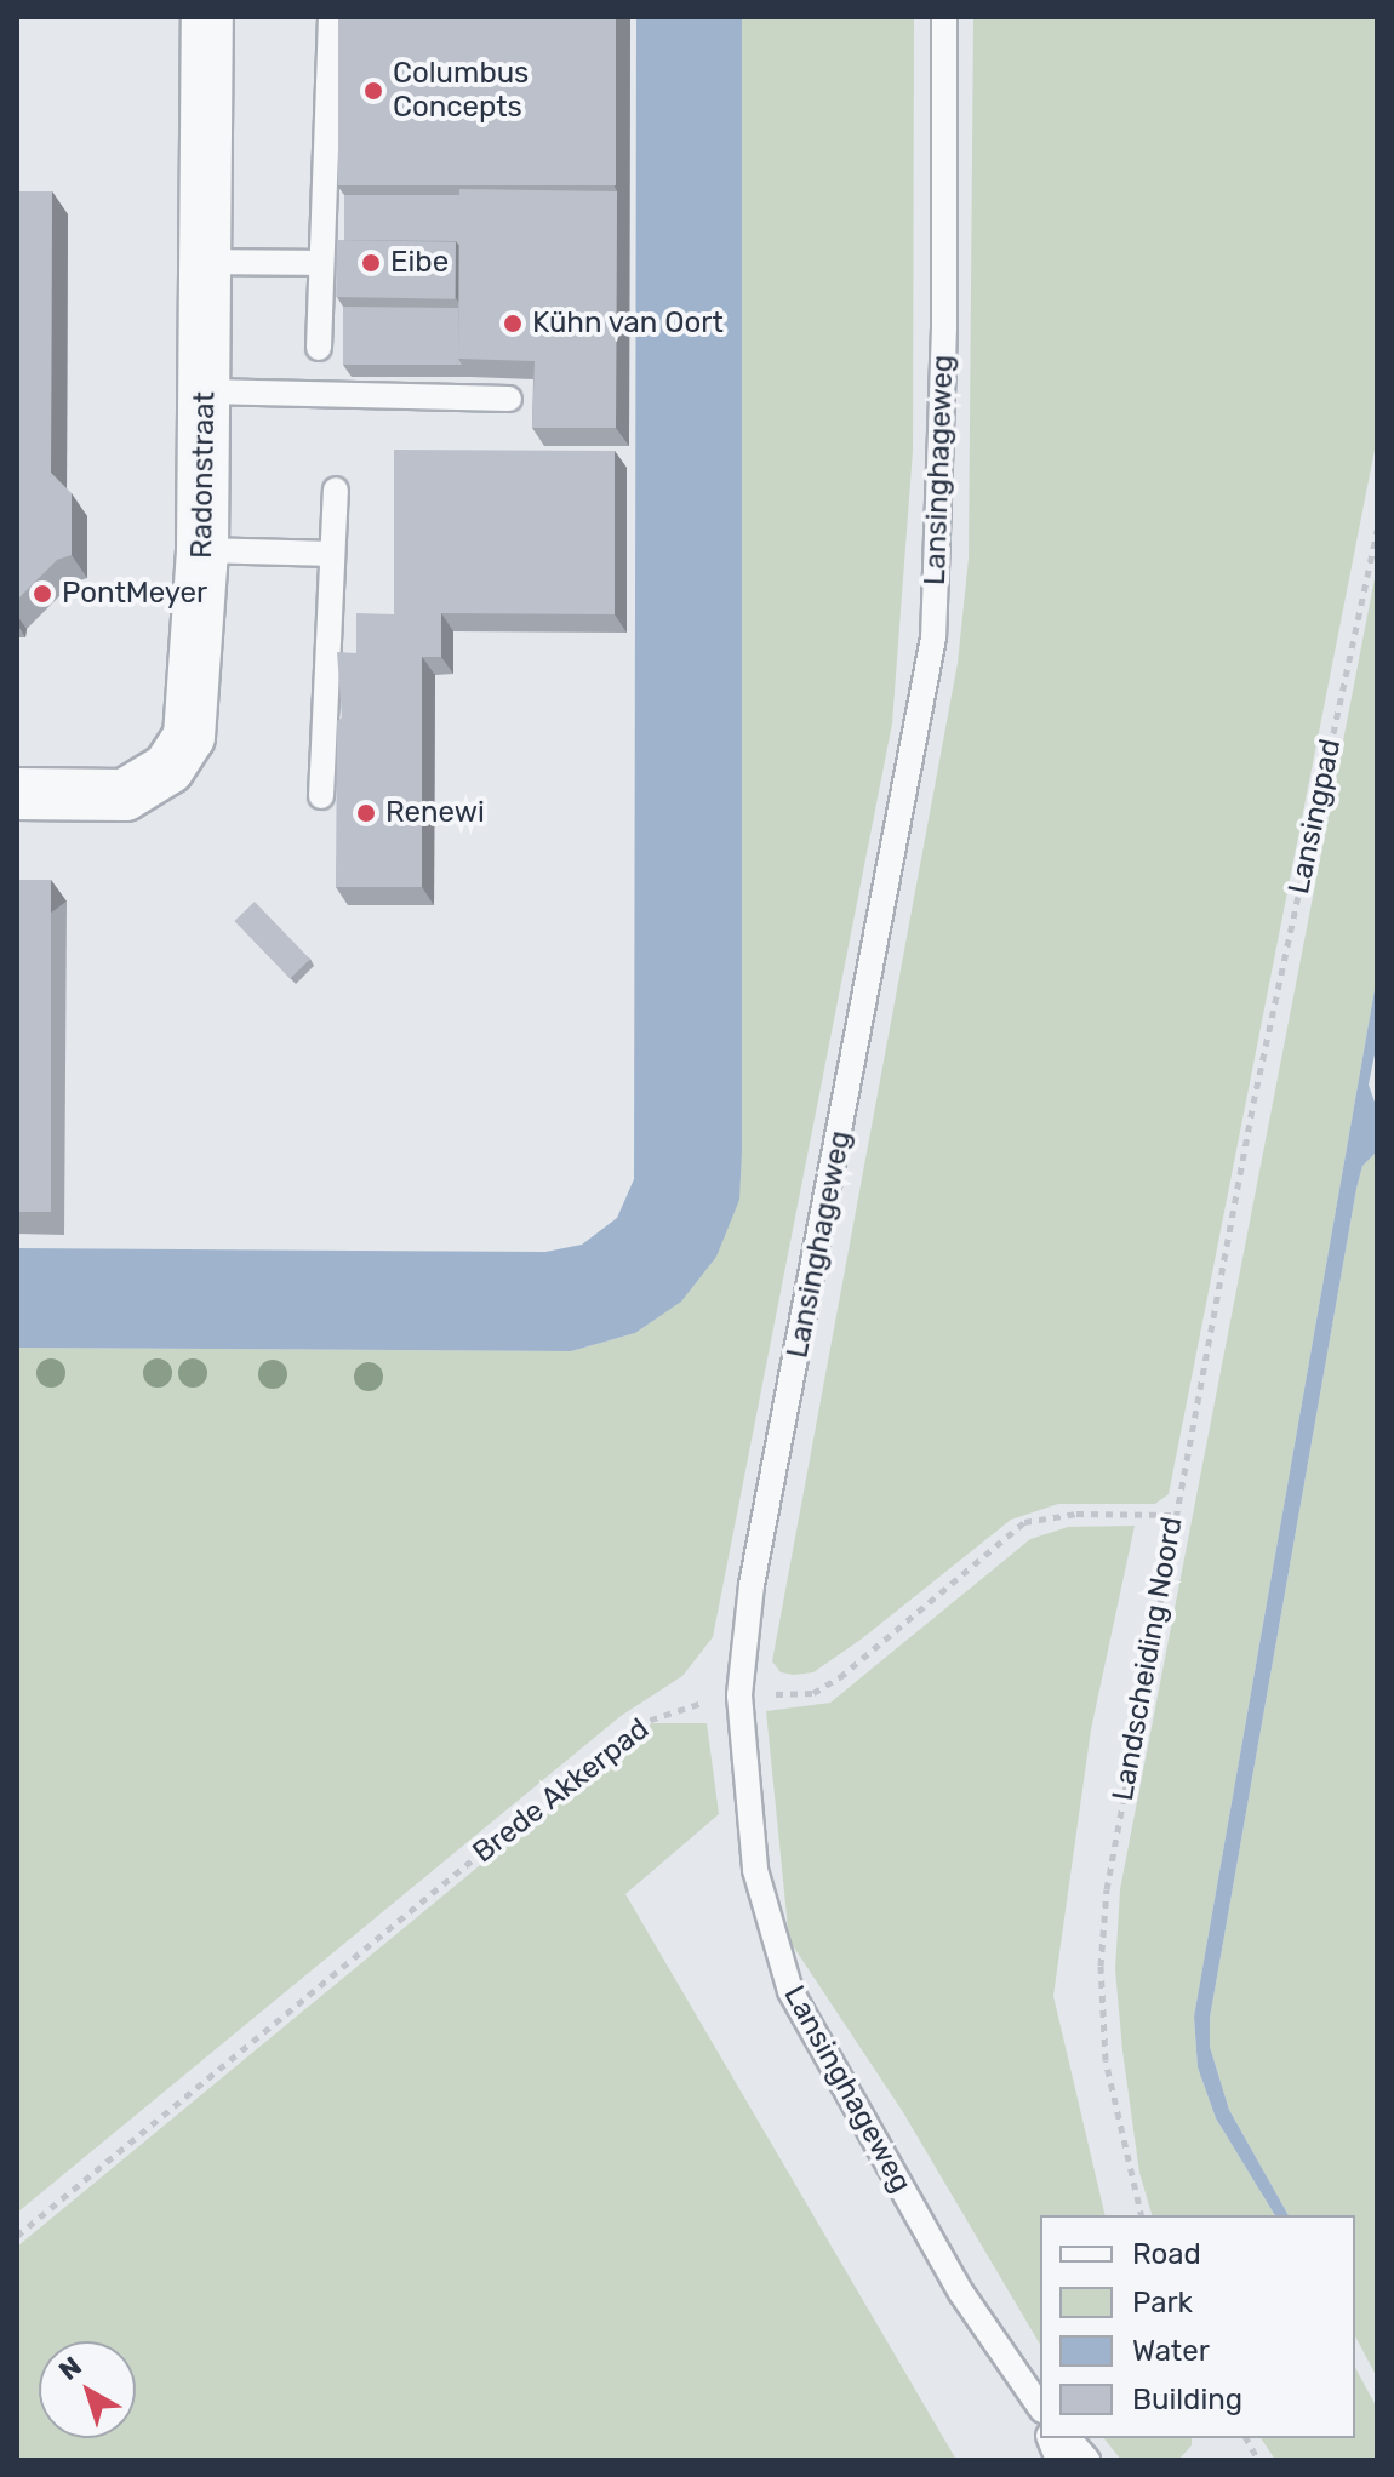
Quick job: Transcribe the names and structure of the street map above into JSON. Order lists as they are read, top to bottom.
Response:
{
  "streets": {
    "street": ["Radonstraat"],
    "lane": ["Lansinghageweg"],
    "path": ["Lansingpad", "Landscheiding Noord", "Brede Akkerpad"]
  },
  "crossings": [
    ["Lansinghageweg", "Brede Akkerpad"],
    ["Lansingpad", "Landscheiding Noord"],
    ["Landscheiding Noord", "Brede Akkerpad"]
  ],
  "places": [
    "Columbus Concepts",
    "Eibe",
    "Kühn van Oort",
    "PontMeyer",
    "Renewi"
  ],
  "legend": [
    "Road",
    "Park",
    "Water",
    "Building"
  ],
  "north": "top left"
}
